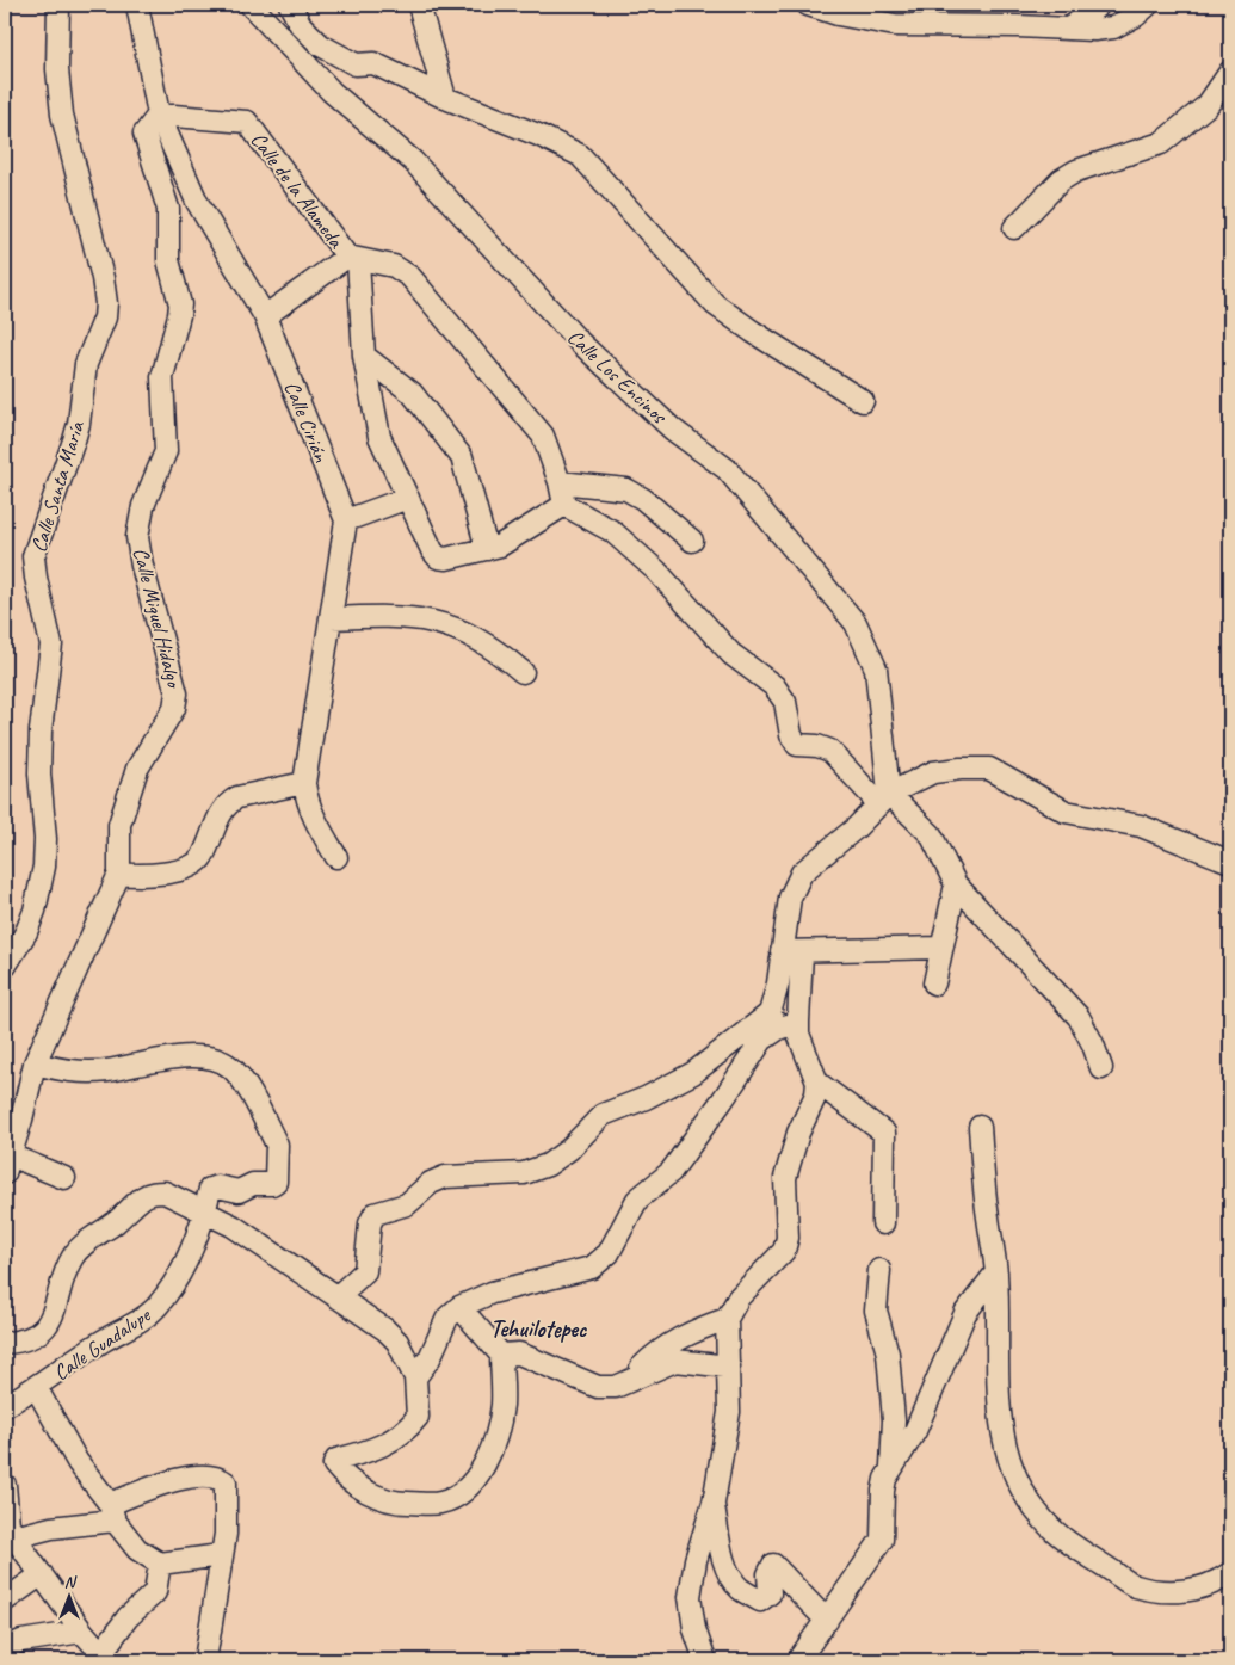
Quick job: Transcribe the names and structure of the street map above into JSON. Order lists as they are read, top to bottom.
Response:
{
  "streets": {
    "street": [
      "Calle de la Alameda",
      "Calle Los Encinos",
      "Calle Cirián",
      "Calle Santa María",
      "Calle Miguel Hidalgo",
      "Calle Guadalupe"
    ]
  },
  "crossings": [
    ["Calle de la Alameda", "Calle Cirián"],
    ["Calle de la Alameda", "Calle Miguel Hidalgo"],
    ["Calle Cirián", "Calle Miguel Hidalgo"],
    ["Calle Miguel Hidalgo", "Calle Guadalupe"]
  ],
  "districts": ["Tehuilotepec"],
  "north": "top"
}
